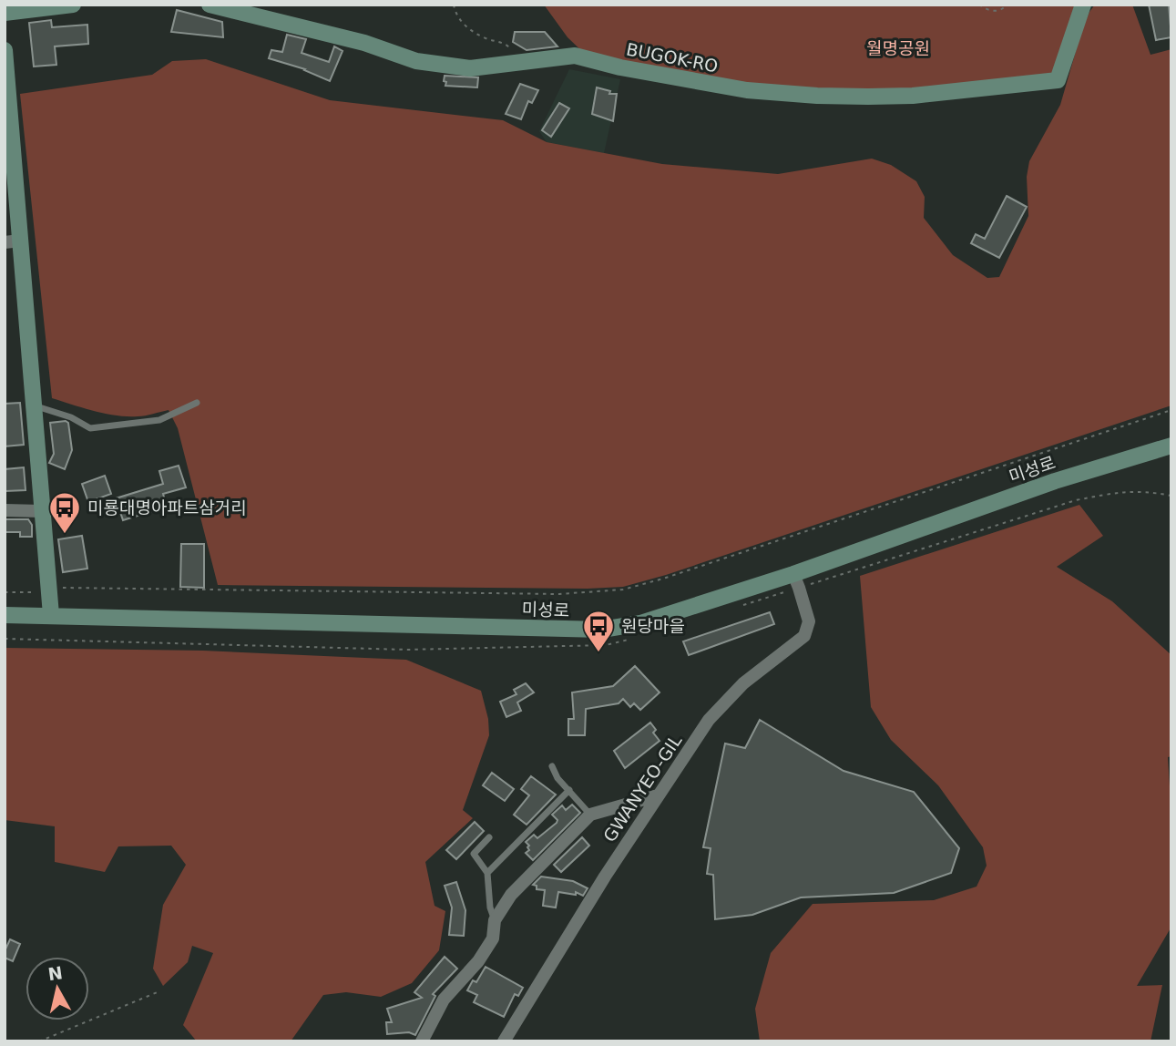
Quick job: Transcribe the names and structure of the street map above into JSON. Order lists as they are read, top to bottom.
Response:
{
  "streets": {
    "street": ["BUGOK-RO", "미성로", "GWANYEO-GIL"]
  },
  "crossings": [
    ["미성로", "GWANYEO-GIL"]
  ],
  "parks": ["월명공원"],
  "places": {
    "bus stop": ["미룡대명아파트삼거리", "원당마을"]
  },
  "north": "top"
}
